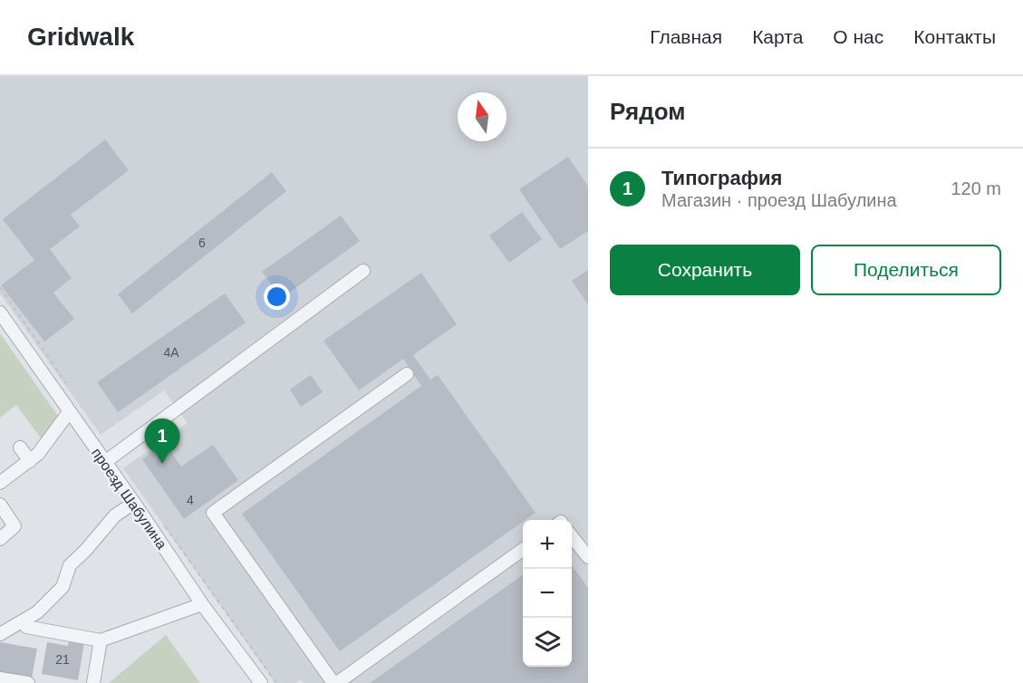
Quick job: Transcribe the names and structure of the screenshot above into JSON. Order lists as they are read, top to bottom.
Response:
{
  "streets": {
    "street": ["проезд Шабулина"]
  },
  "house_numbers": [
    "6",
    "4А",
    "4",
    "21"
  ],
  "north": "top",
  "page": {
    "header": "Gridwalk",
    "nav": [
      "Главная",
      "Карта",
      "О нас",
      "Контакты"
    ],
    "heading": "Рядом",
    "list": [
      {
        "mark": "1",
        "name": "Типография",
        "note": "Магазин · проезд Шабулина",
        "value": "120 m"
      }
    ],
    "buttons": ["Сохранить", "Поделиться"],
    "pins": "1",
    "map_buttons": ["+", "−"]
  }
}
